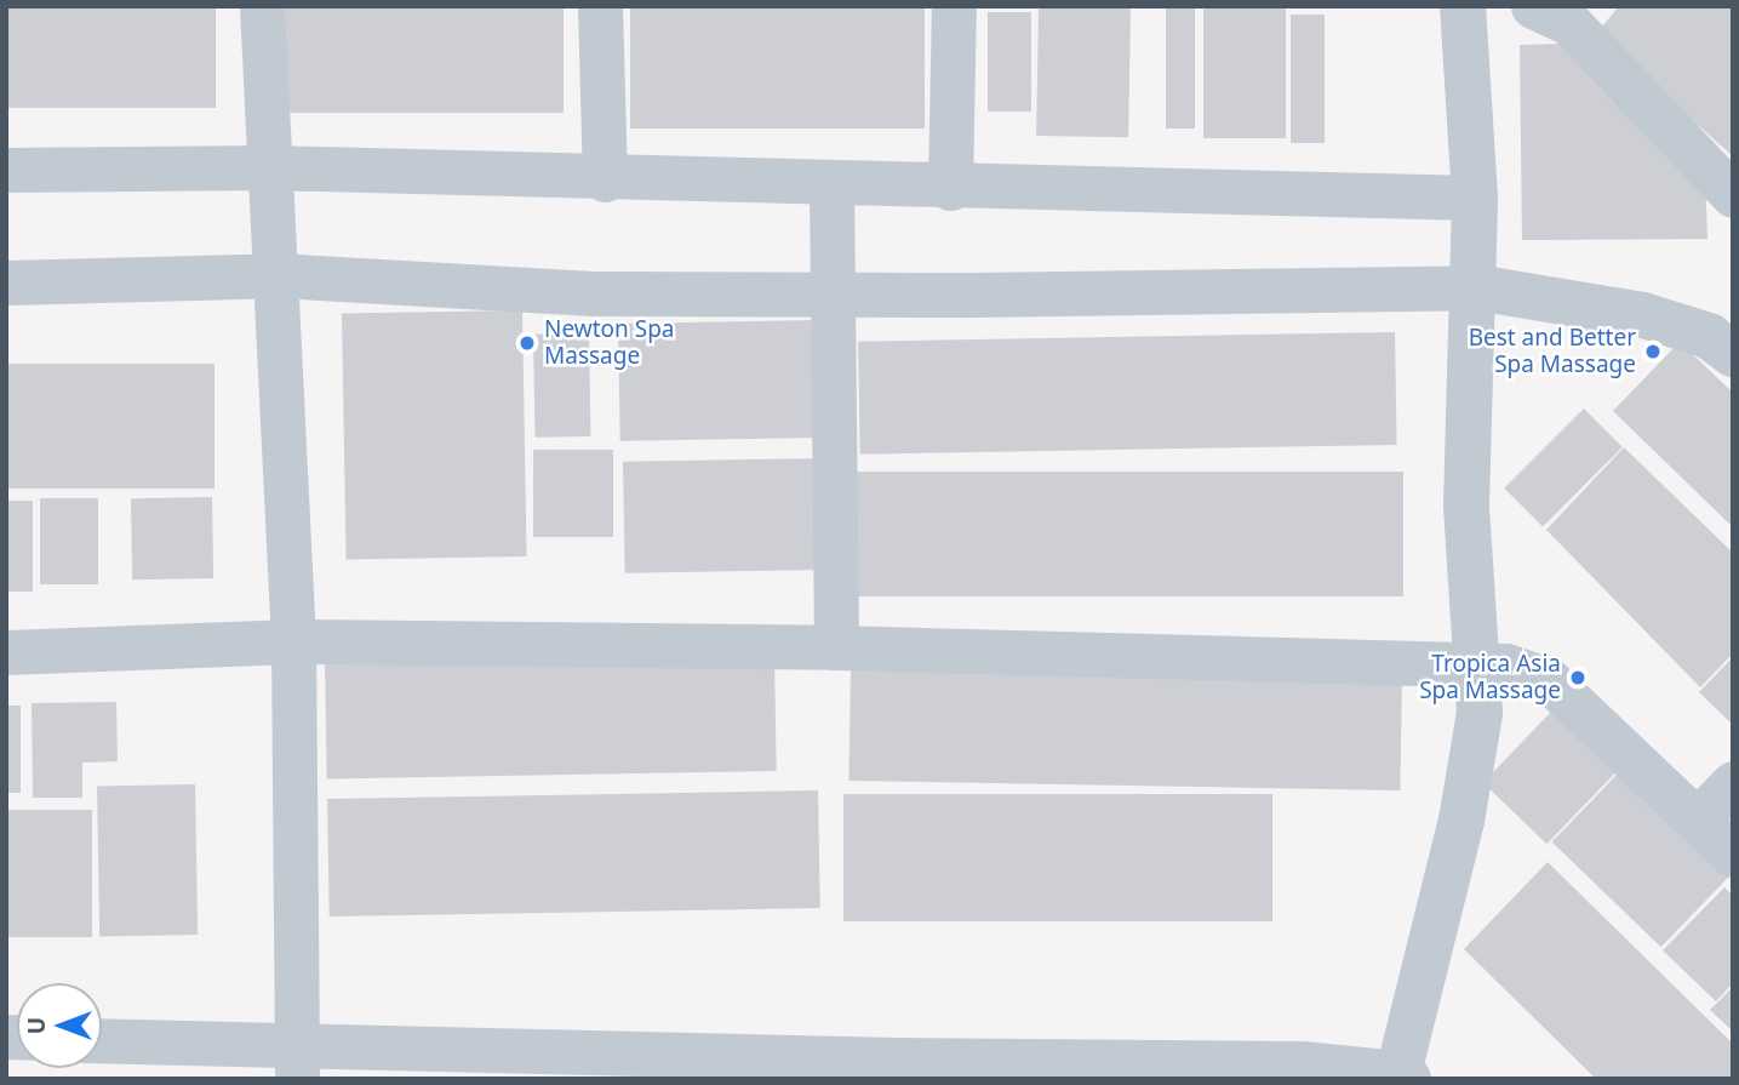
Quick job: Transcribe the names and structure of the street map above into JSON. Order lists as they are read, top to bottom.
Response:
{
  "places": ["Newton Spa Massage", "Best and Better Spa Massage", "Tropica Asia Spa Massage"],
  "north": "left"
}
